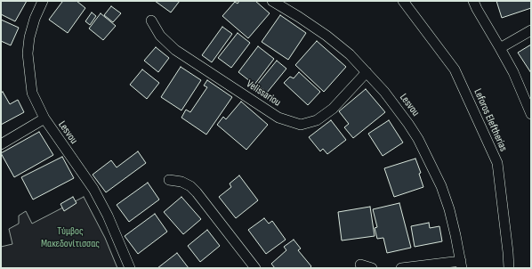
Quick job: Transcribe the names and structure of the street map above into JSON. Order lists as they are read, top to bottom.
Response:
{
  "streets": {
    "street": ["Velissariou", "Lesvou", "Leforos Eleftherias"]
  },
  "crossings": [
    ["Velissariou", "Lesvou"]
  ],
  "parks": ["Τύμβος Μακεδονίτισσας"]
}
